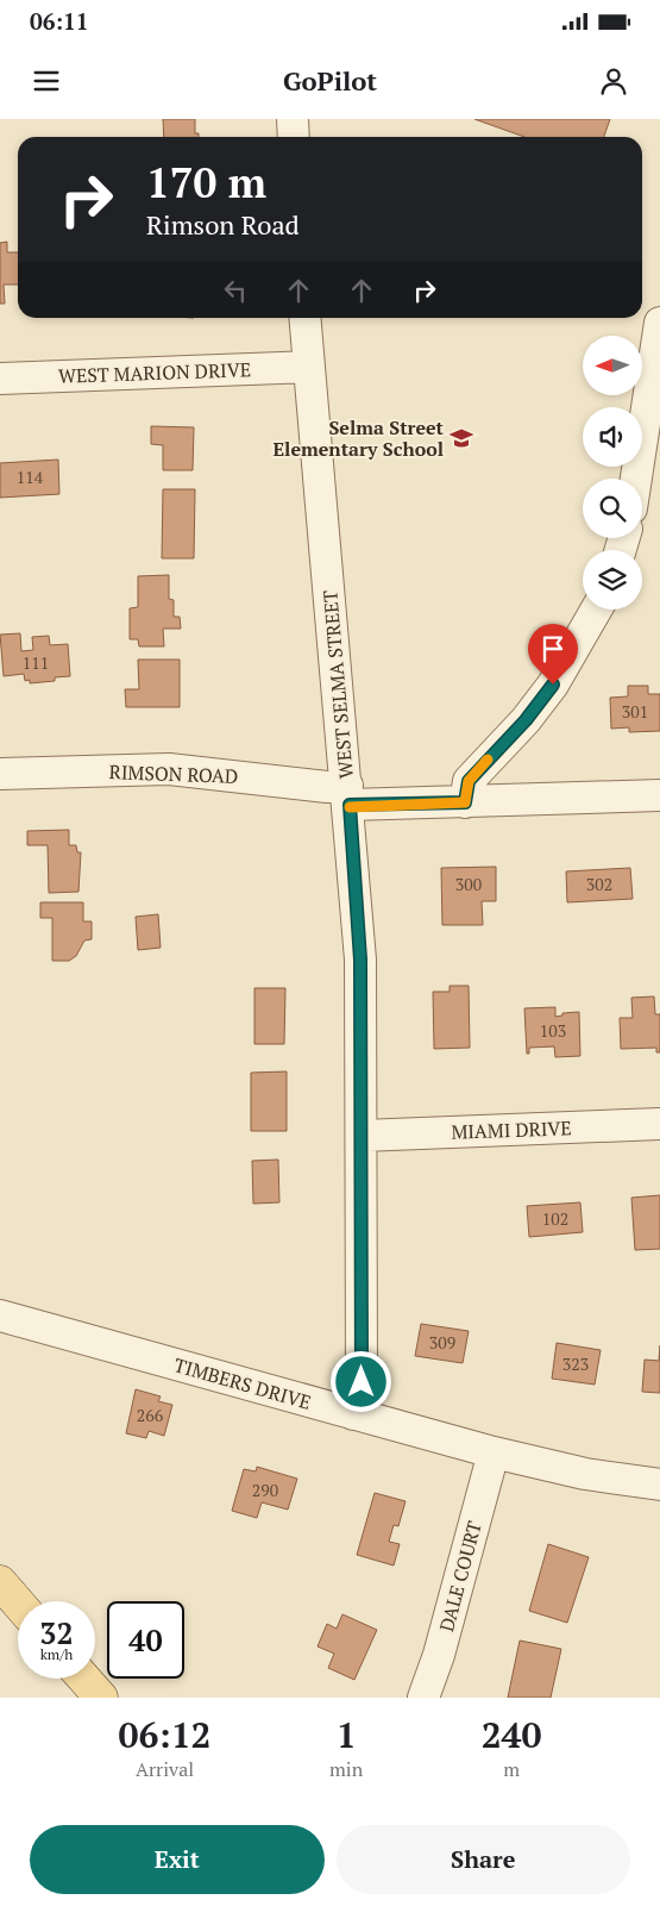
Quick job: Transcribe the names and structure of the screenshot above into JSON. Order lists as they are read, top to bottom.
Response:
{
  "streets": {
    "street": [
      "WEST MARION DRIVE",
      "WEST SELMA STREET",
      "RIMSON ROAD",
      "MIAMI DRIVE",
      "TIMBERS DRIVE",
      "DALE COURT"
    ]
  },
  "crossings": [
    ["WEST MARION DRIVE", "WEST SELMA STREET"],
    ["WEST SELMA STREET", "RIMSON ROAD"],
    ["WEST SELMA STREET", "MIAMI DRIVE"],
    ["WEST SELMA STREET", "TIMBERS DRIVE"],
    ["TIMBERS DRIVE", "DALE COURT"]
  ],
  "places": {
    "school or university": ["Selma Street Elementary School"]
  },
  "house_numbers": [
    "114",
    "111",
    "301",
    "300",
    "302",
    "103",
    "102",
    "309",
    "323",
    "266",
    "290"
  ],
  "north": "left",
  "page": {
    "status": "06:11",
    "header": "GoPilot",
    "turn": ["170 m", "Rimson Road"],
    "speed": "32 km/h",
    "limit": "40",
    "eta": [
      "06:12",
      "Arrival",
      "1",
      "min",
      "240",
      "m"
    ],
    "buttons": ["Exit", "Share"]
  }
}
